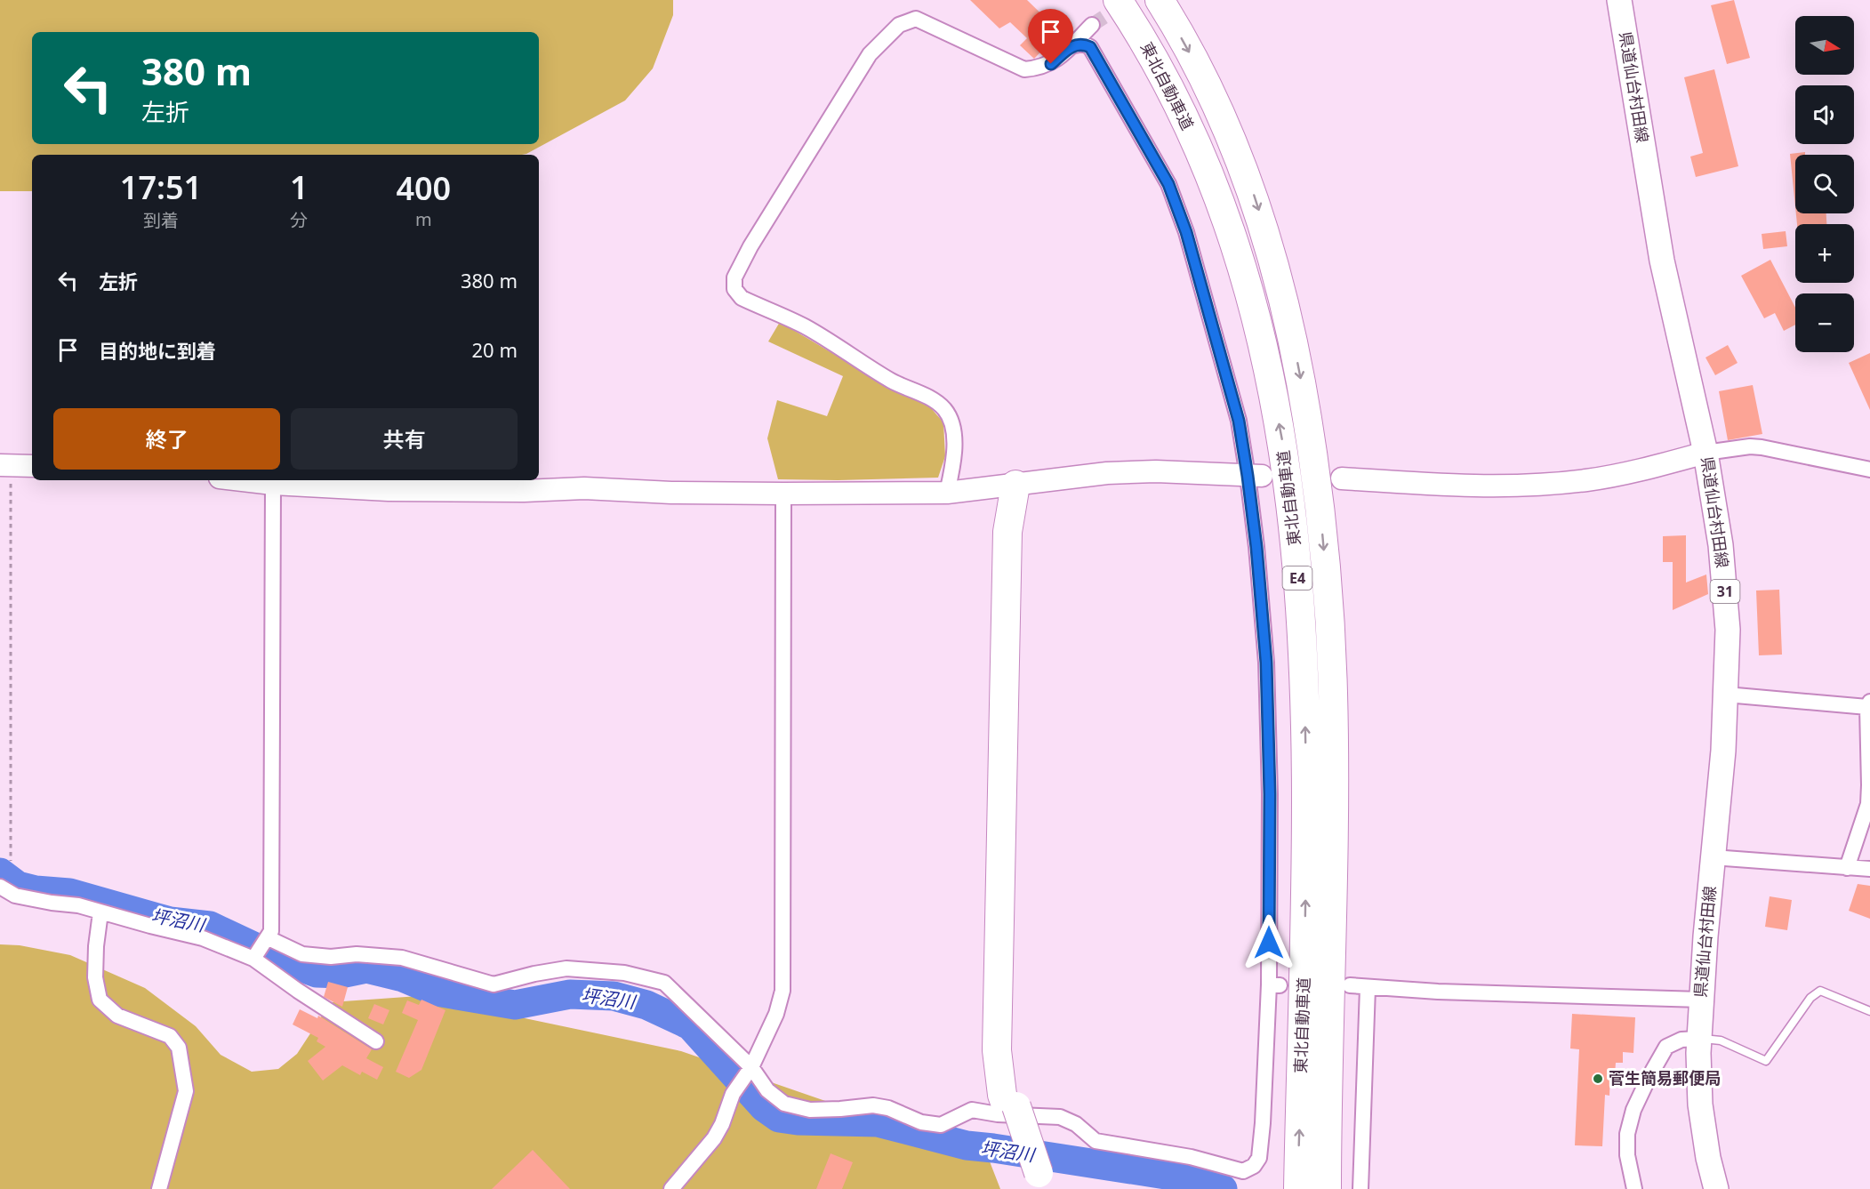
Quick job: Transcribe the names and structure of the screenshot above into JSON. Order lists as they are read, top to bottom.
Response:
{
  "streets": {
    "highway": ["東北自動車道", "E4"],
    "main road": ["県道仙台村田線", "31"]
  },
  "water": ["坪沼川"],
  "places": ["菅生簡易郵便局"],
  "north": "right",
  "page": {
    "map_buttons": ["+", "−"],
    "turn": ["380 m", "左折"],
    "eta": [
      "17:51",
      "到着",
      "1",
      "分",
      "400",
      "m"
    ],
    "list": [
      {
        "name": "左折",
        "value": "380 m"
      },
      {
        "name": "目的地に到着",
        "value": "20 m"
      }
    ],
    "buttons": ["終了", "共有"]
  }
}
